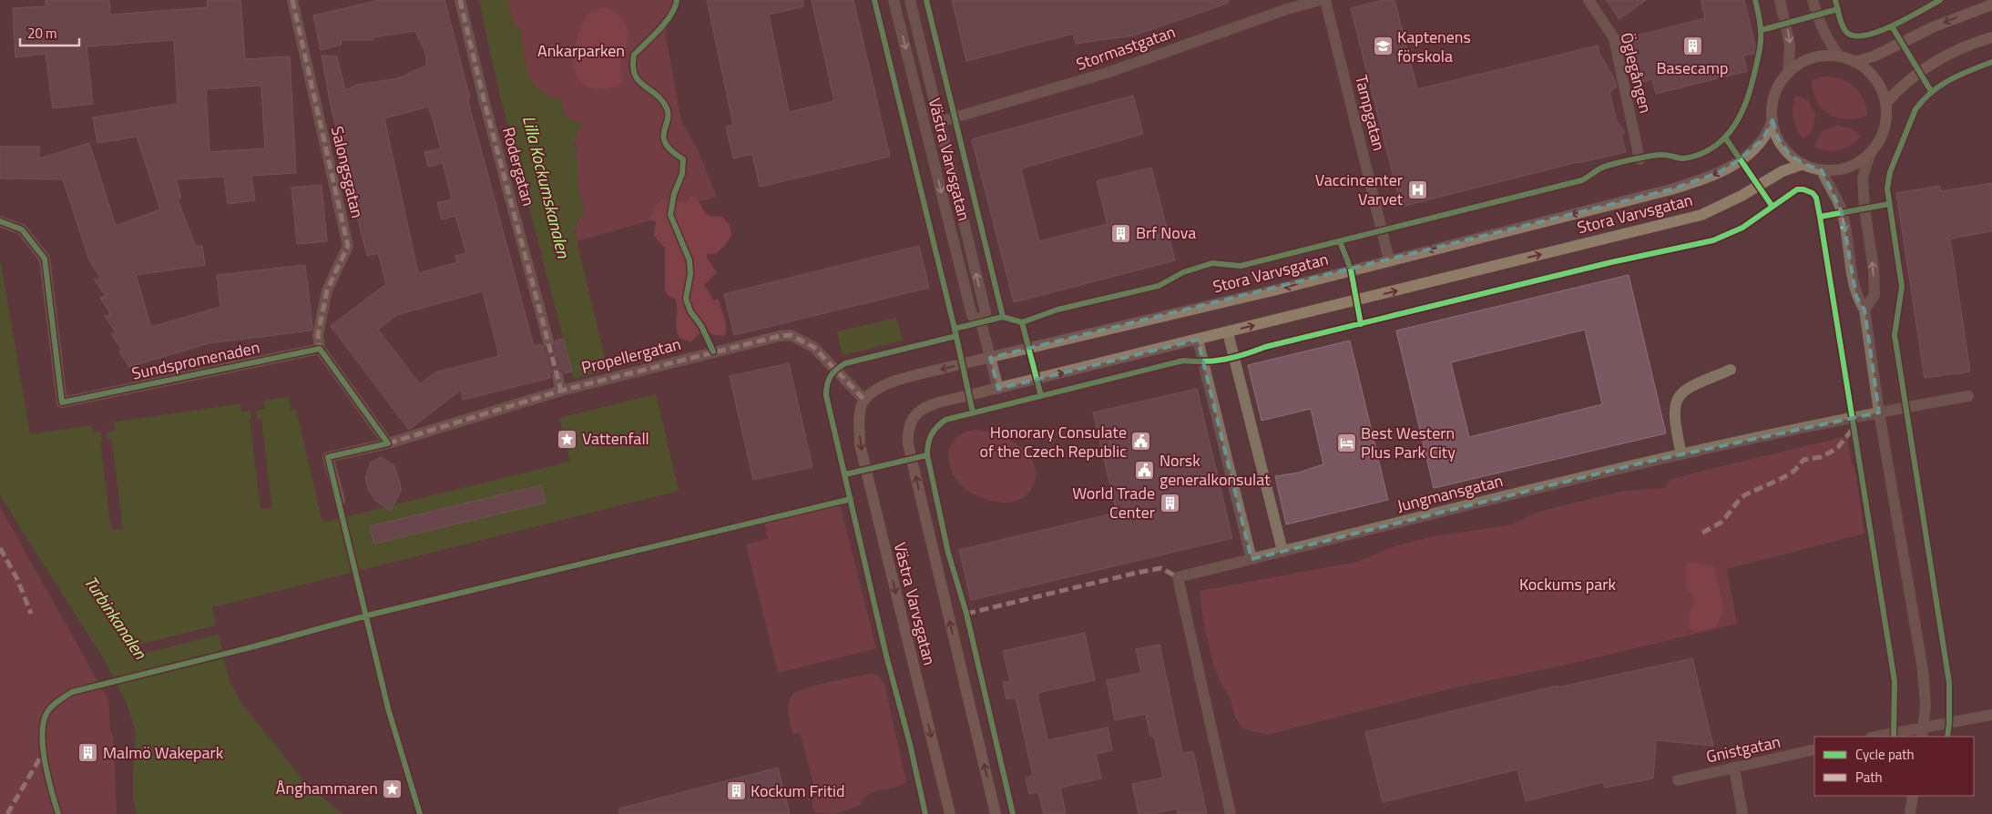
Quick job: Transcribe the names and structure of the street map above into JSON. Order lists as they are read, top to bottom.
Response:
{
  "streets": {
    "street": [
      "Stormastgatan",
      "Öglegången",
      "Tampgatan",
      "Västra Varvsgatan",
      "Rodergatan",
      "Salongsgatan",
      "Stora Varvsgatan",
      "Propellergatan",
      "Sundspromenaden",
      "Jungmansgatan",
      "Gnistgatan"
    ]
  },
  "crossings": [
    ["Stormastgatan", "Västra Varvsgatan"],
    ["Tampgatan", "Stora Varvsgatan"],
    ["Västra Varvsgatan", "Stora Varvsgatan"],
    ["Västra Varvsgatan", "Propellergatan"],
    ["Salongsgatan", "Sundspromenaden"],
    ["Stora Varvsgatan", "Propellergatan"]
  ],
  "water": ["Lilla Kockumskanalen", "Turbinkanalen"],
  "parks": ["Ankarparken", "Kockums park"],
  "places": {
    "building": [
      "Basecamp",
      "Brf Nova",
      "World Trade Center",
      "Malmö Wakepark",
      "Kockum Fritid"
    ],
    "school or university": ["Kaptenens förskola"],
    "hospital": ["Vaccincenter Varvet"],
    "place": ["Vattenfall", "Ånghammaren"],
    "public building": ["Honorary Consulate of the Czech Republic", "Norsk generalkonsulat"],
    "hotel": ["Best Western Plus Park City"]
  },
  "legend": ["Cycle path", "Path"],
  "scale_bar": "20 m"
}
